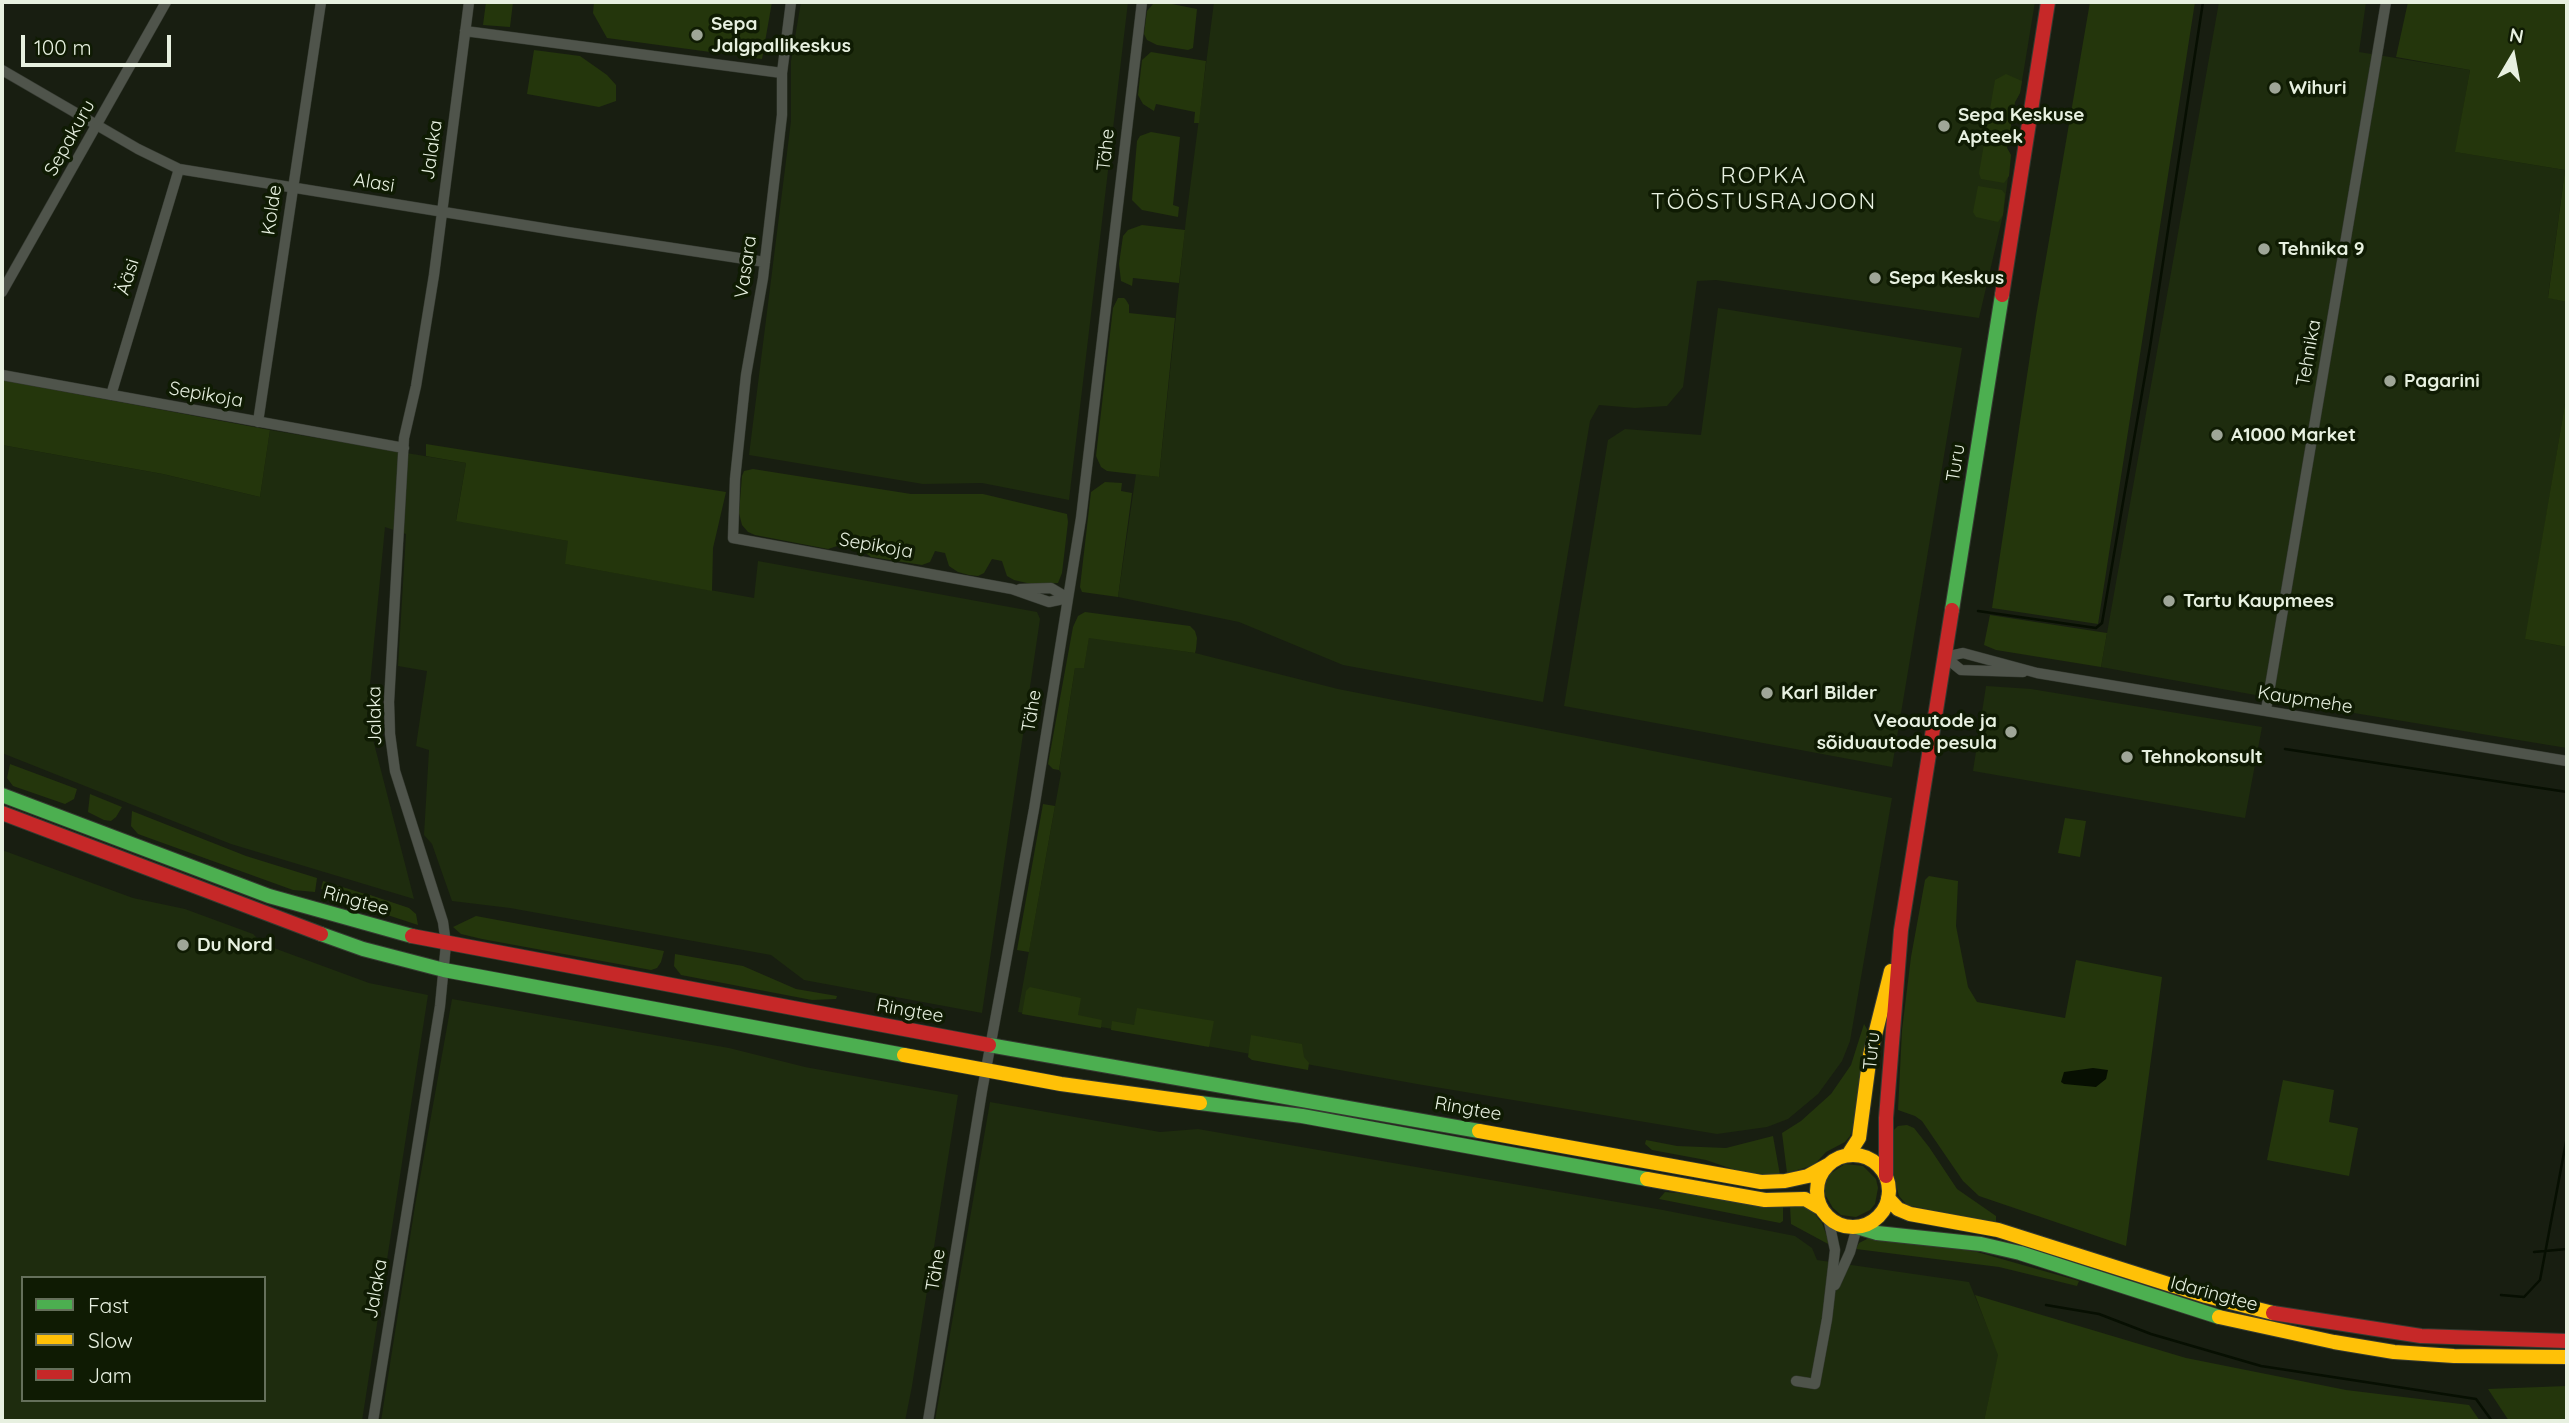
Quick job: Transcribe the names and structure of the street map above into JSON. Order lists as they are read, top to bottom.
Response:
{
  "streets": {
    "main road": ["Turu", "Ringtee", "Idaringtee"],
    "street": [
      "Sepakuru",
      "Jalaka",
      "Tähe",
      "Alasi",
      "Kolde",
      "Vasara",
      "Ääsi",
      "Tehnika",
      "Sepikoja",
      "Kaupmehe"
    ]
  },
  "crossings": [
    ["Sepakuru", "Alasi"],
    ["Jalaka", "Alasi"],
    ["Jalaka", "Sepikoja"],
    ["Jalaka", "Ringtee"],
    ["Tähe", "Sepikoja"],
    ["Tähe", "Ringtee"],
    ["Alasi", "Kolde"],
    ["Alasi", "Vasara"],
    ["Alasi", "Ääsi"],
    ["Kolde", "Sepikoja"],
    ["Vasara", "Sepikoja"],
    ["Ääsi", "Sepikoja"],
    ["Tehnika", "Kaupmehe"],
    ["Turu", "Kaupmehe"],
    ["Turu", "Ringtee"],
    ["Turu", "Idaringtee"],
    ["Ringtee", "Idaringtee"]
  ],
  "districts": ["ROPKA TÖÖSTUSRAJOON"],
  "places": [
    "Sepa Jalgpallikeskus",
    "Wihuri",
    "Sepa Keskuse Apteek",
    "Tehnika 9",
    "Sepa Keskus",
    "Pagarini",
    "A1000 Market",
    "Tartu Kaupmees",
    "Karl Bilder",
    "Veoautode ja sõiduautode pesula",
    "Tehnokonsult",
    "Du Nord"
  ],
  "legend": ["Fast", "Slow", "Jam"],
  "scale_bar": "100 m",
  "north": "top"
}
